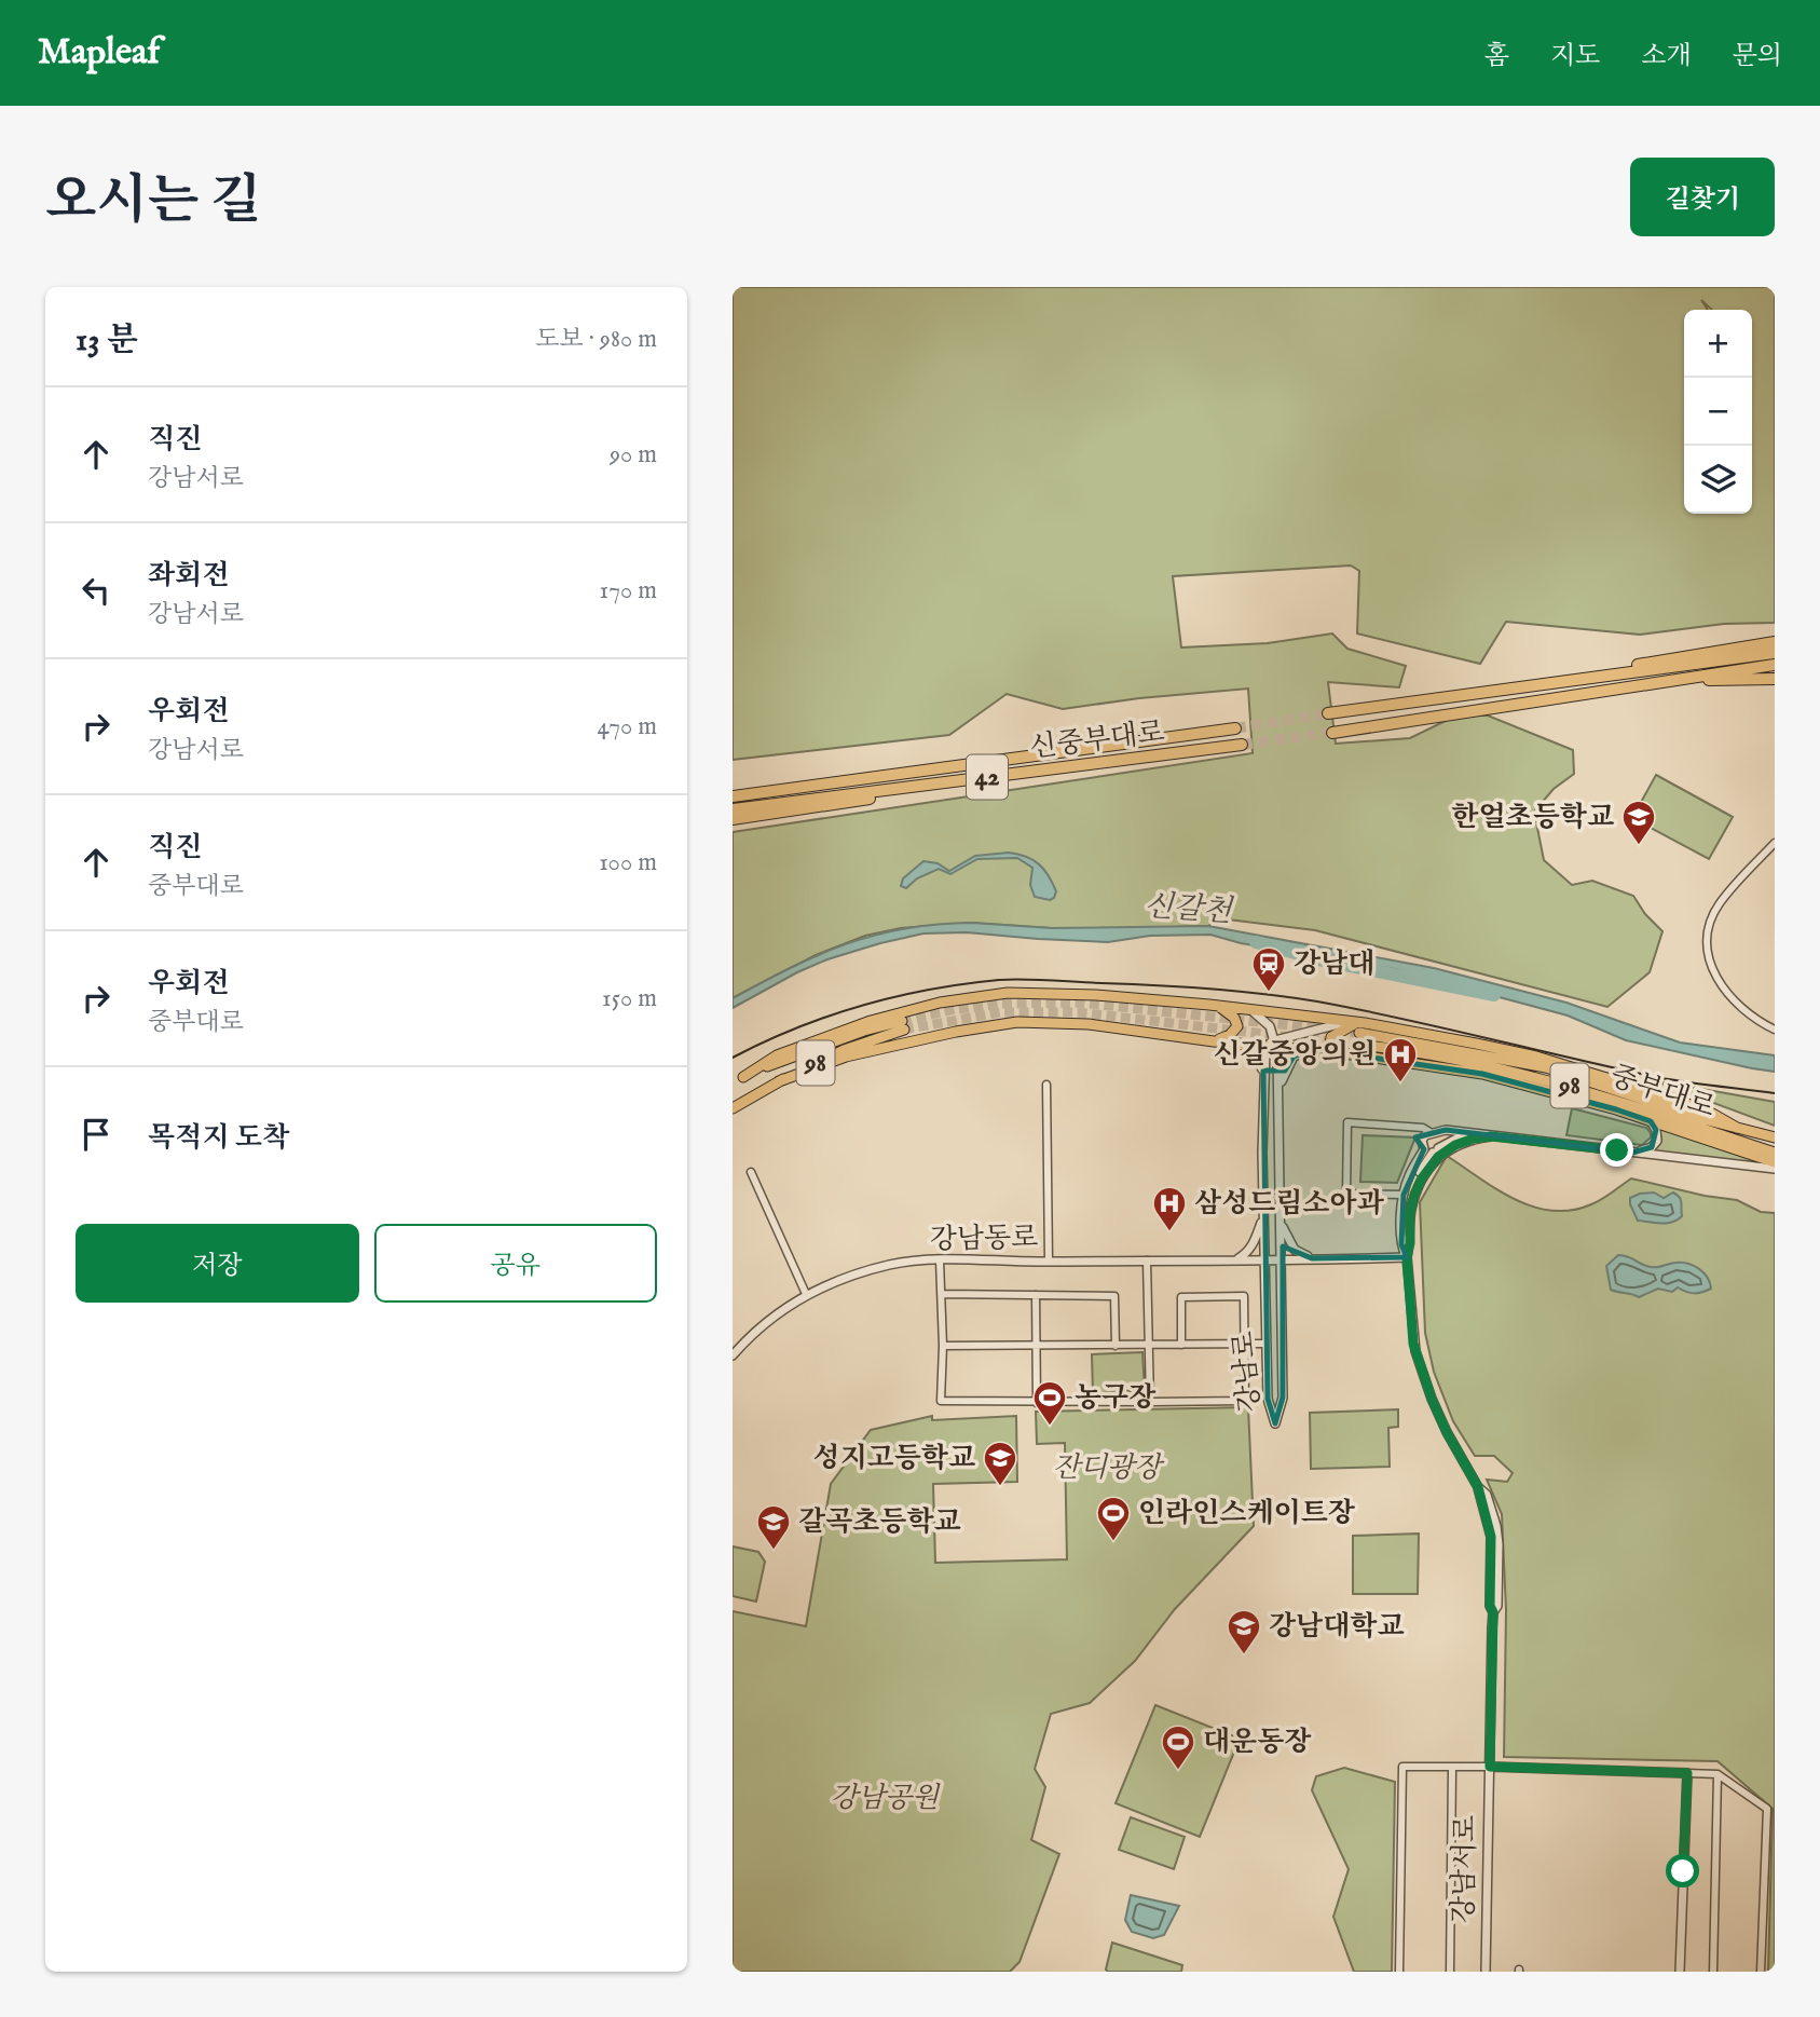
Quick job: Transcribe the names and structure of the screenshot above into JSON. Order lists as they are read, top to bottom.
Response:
{
  "streets": {
    "highway": ["신중부대로", "42"],
    "main road": ["98", "중부대로"],
    "street": ["강남동로", "강남로", "강남서로"]
  },
  "crossings": [
    ["98", "중부대로"],
    ["강남동로", "강남로"]
  ],
  "water": ["신갈천"],
  "parks": ["잔디광장", "강남공원"],
  "places": {
    "school or university": [
      "한얼초등학교",
      "성지고등학교",
      "갈곡초등학교",
      "강남대학교"
    ],
    "station": ["강남대"],
    "hospital": ["신갈중앙의원", "삼성드림소아과"],
    "sports": ["농구장", "인라인스케이트장", "대운동장"]
  },
  "page": {
    "header": "Mapleaf",
    "nav": [
      "홈",
      "지도",
      "소개",
      "문의"
    ],
    "title": "오시는 길",
    "buttons": [
      "길찾기",
      ["저장", "공유"]
    ],
    "heading": ["13 분", "도보 · 980 m"],
    "map_buttons": ["+", "−"],
    "list": [
      ["직진", "강남서로", "90 m"],
      ["좌회전", "강남서로", "170 m"],
      ["우회전", "강남서로", "470 m"],
      ["직진", "중부대로", "100 m"],
      ["우회전", "중부대로", "150 m"],
      "목적지 도착"
    ]
  }
}
